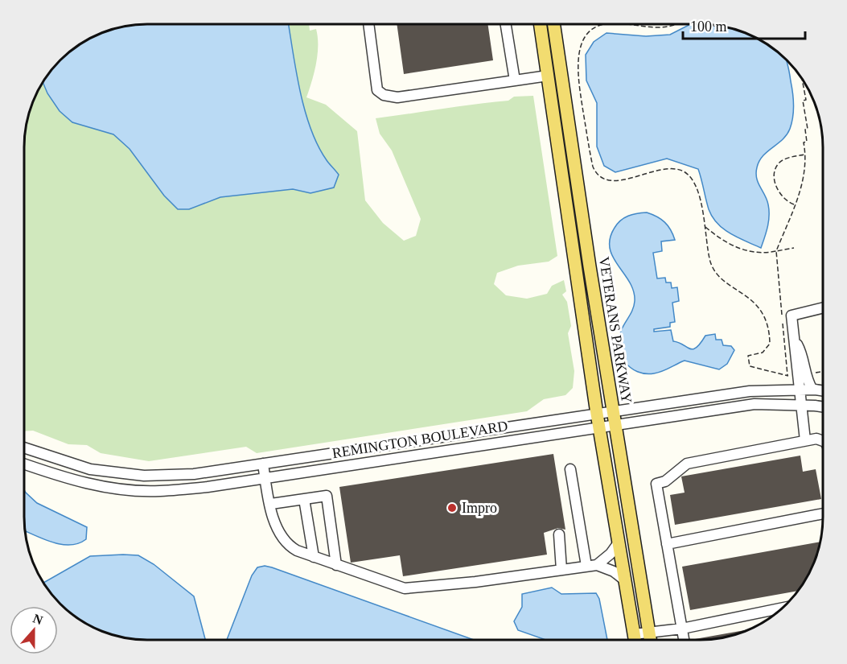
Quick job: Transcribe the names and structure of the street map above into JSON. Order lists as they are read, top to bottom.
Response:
{
  "streets": {
    "main road": ["VETERANS PARKWAY"],
    "street": ["REMINGTON BOULEVARD"]
  },
  "crossings": [
    ["VETERANS PARKWAY", "REMINGTON BOULEVARD"]
  ],
  "places": ["Impro"],
  "scale_bar": "100 m",
  "north": "top"
}
